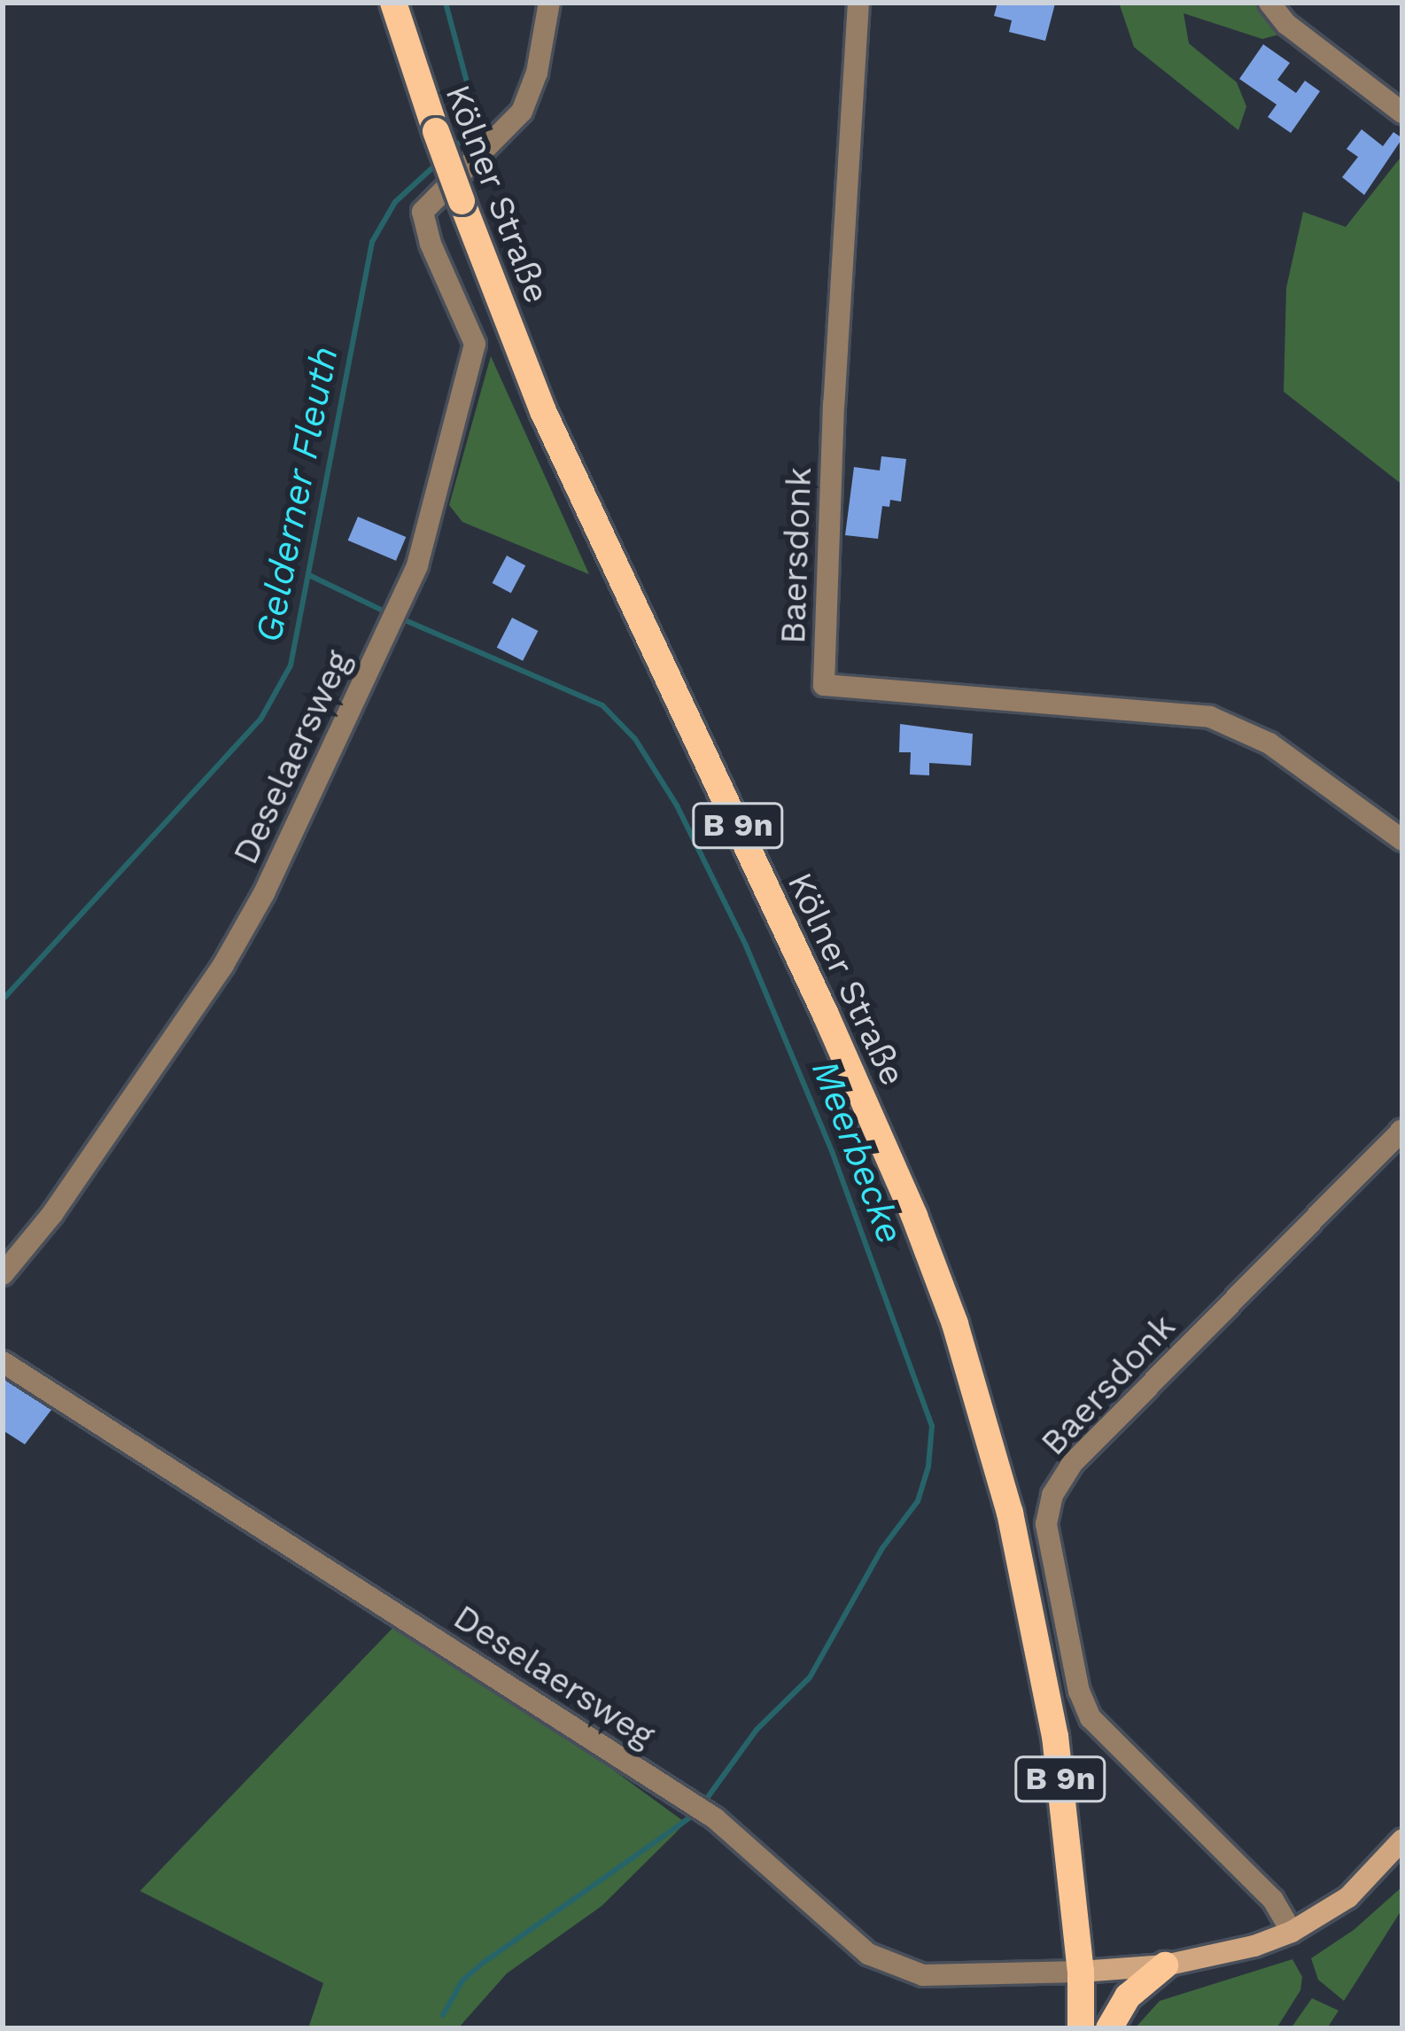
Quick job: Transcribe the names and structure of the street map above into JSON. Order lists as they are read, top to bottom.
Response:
{
  "streets": {
    "main road": ["Kölner Straße", "B 9n"],
    "street": ["Baersdonk", "Deselaersweg"]
  },
  "crossings": [
    ["Kölner Straße", "Deselaersweg"]
  ],
  "water": ["Gelderner Fleuth", "Meerbecke"]
}
